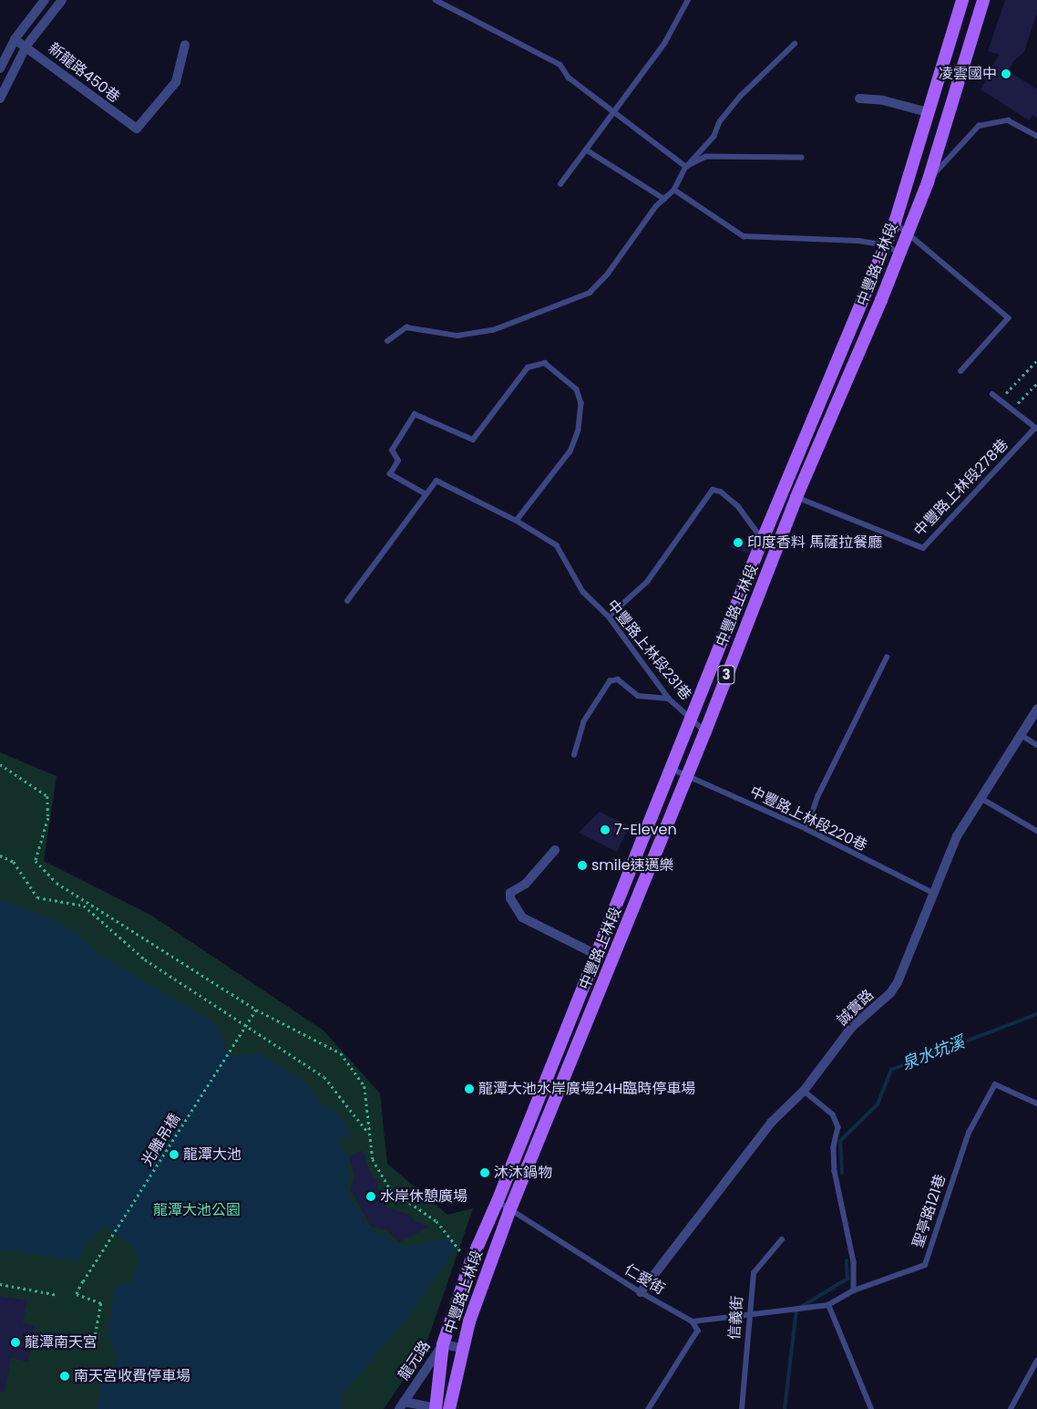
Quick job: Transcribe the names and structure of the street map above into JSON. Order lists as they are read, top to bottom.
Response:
{
  "streets": {
    "main road": ["中豐路上林段", "3"],
    "street": ["新龍路450巷", "誠實路", "龍元路"],
    "lane": [
      "中豐路上林段278巷",
      "中豐路上林段231巷",
      "中豐路上林段220巷",
      "聖亭路121巷",
      "仁愛街",
      "信義街"
    ],
    "path": ["光雕吊橋"]
  },
  "crossings": [
    ["中豐路上林段", "中豐路上林段278巷"],
    ["中豐路上林段", "中豐路上林段231巷"],
    ["中豐路上林段", "3"],
    ["中豐路上林段", "中豐路上林段220巷"],
    ["中豐路上林段", "仁愛街"],
    ["中豐路上林段", "龍元路"],
    ["3", "龍元路"],
    ["中豐路上林段220巷", "誠實路"],
    ["誠實路", "仁愛街"],
    ["聖亭路121巷", "仁愛街"],
    ["聖亭路121巷", "信義街"]
  ],
  "water": ["泉水坑溪"],
  "parks": ["龍潭大池公園"],
  "places": [
    "凌雲國中",
    "印度香料 馬薩拉餐廳",
    "7-Eleven",
    "smile速邁樂",
    "龍潭大池水岸廣場24H臨時停車場",
    "龍潭大池",
    "沐沐鍋物",
    "水岸休憩廣場",
    "龍潭南天宮",
    "南天宮收費停車場"
  ]
}
